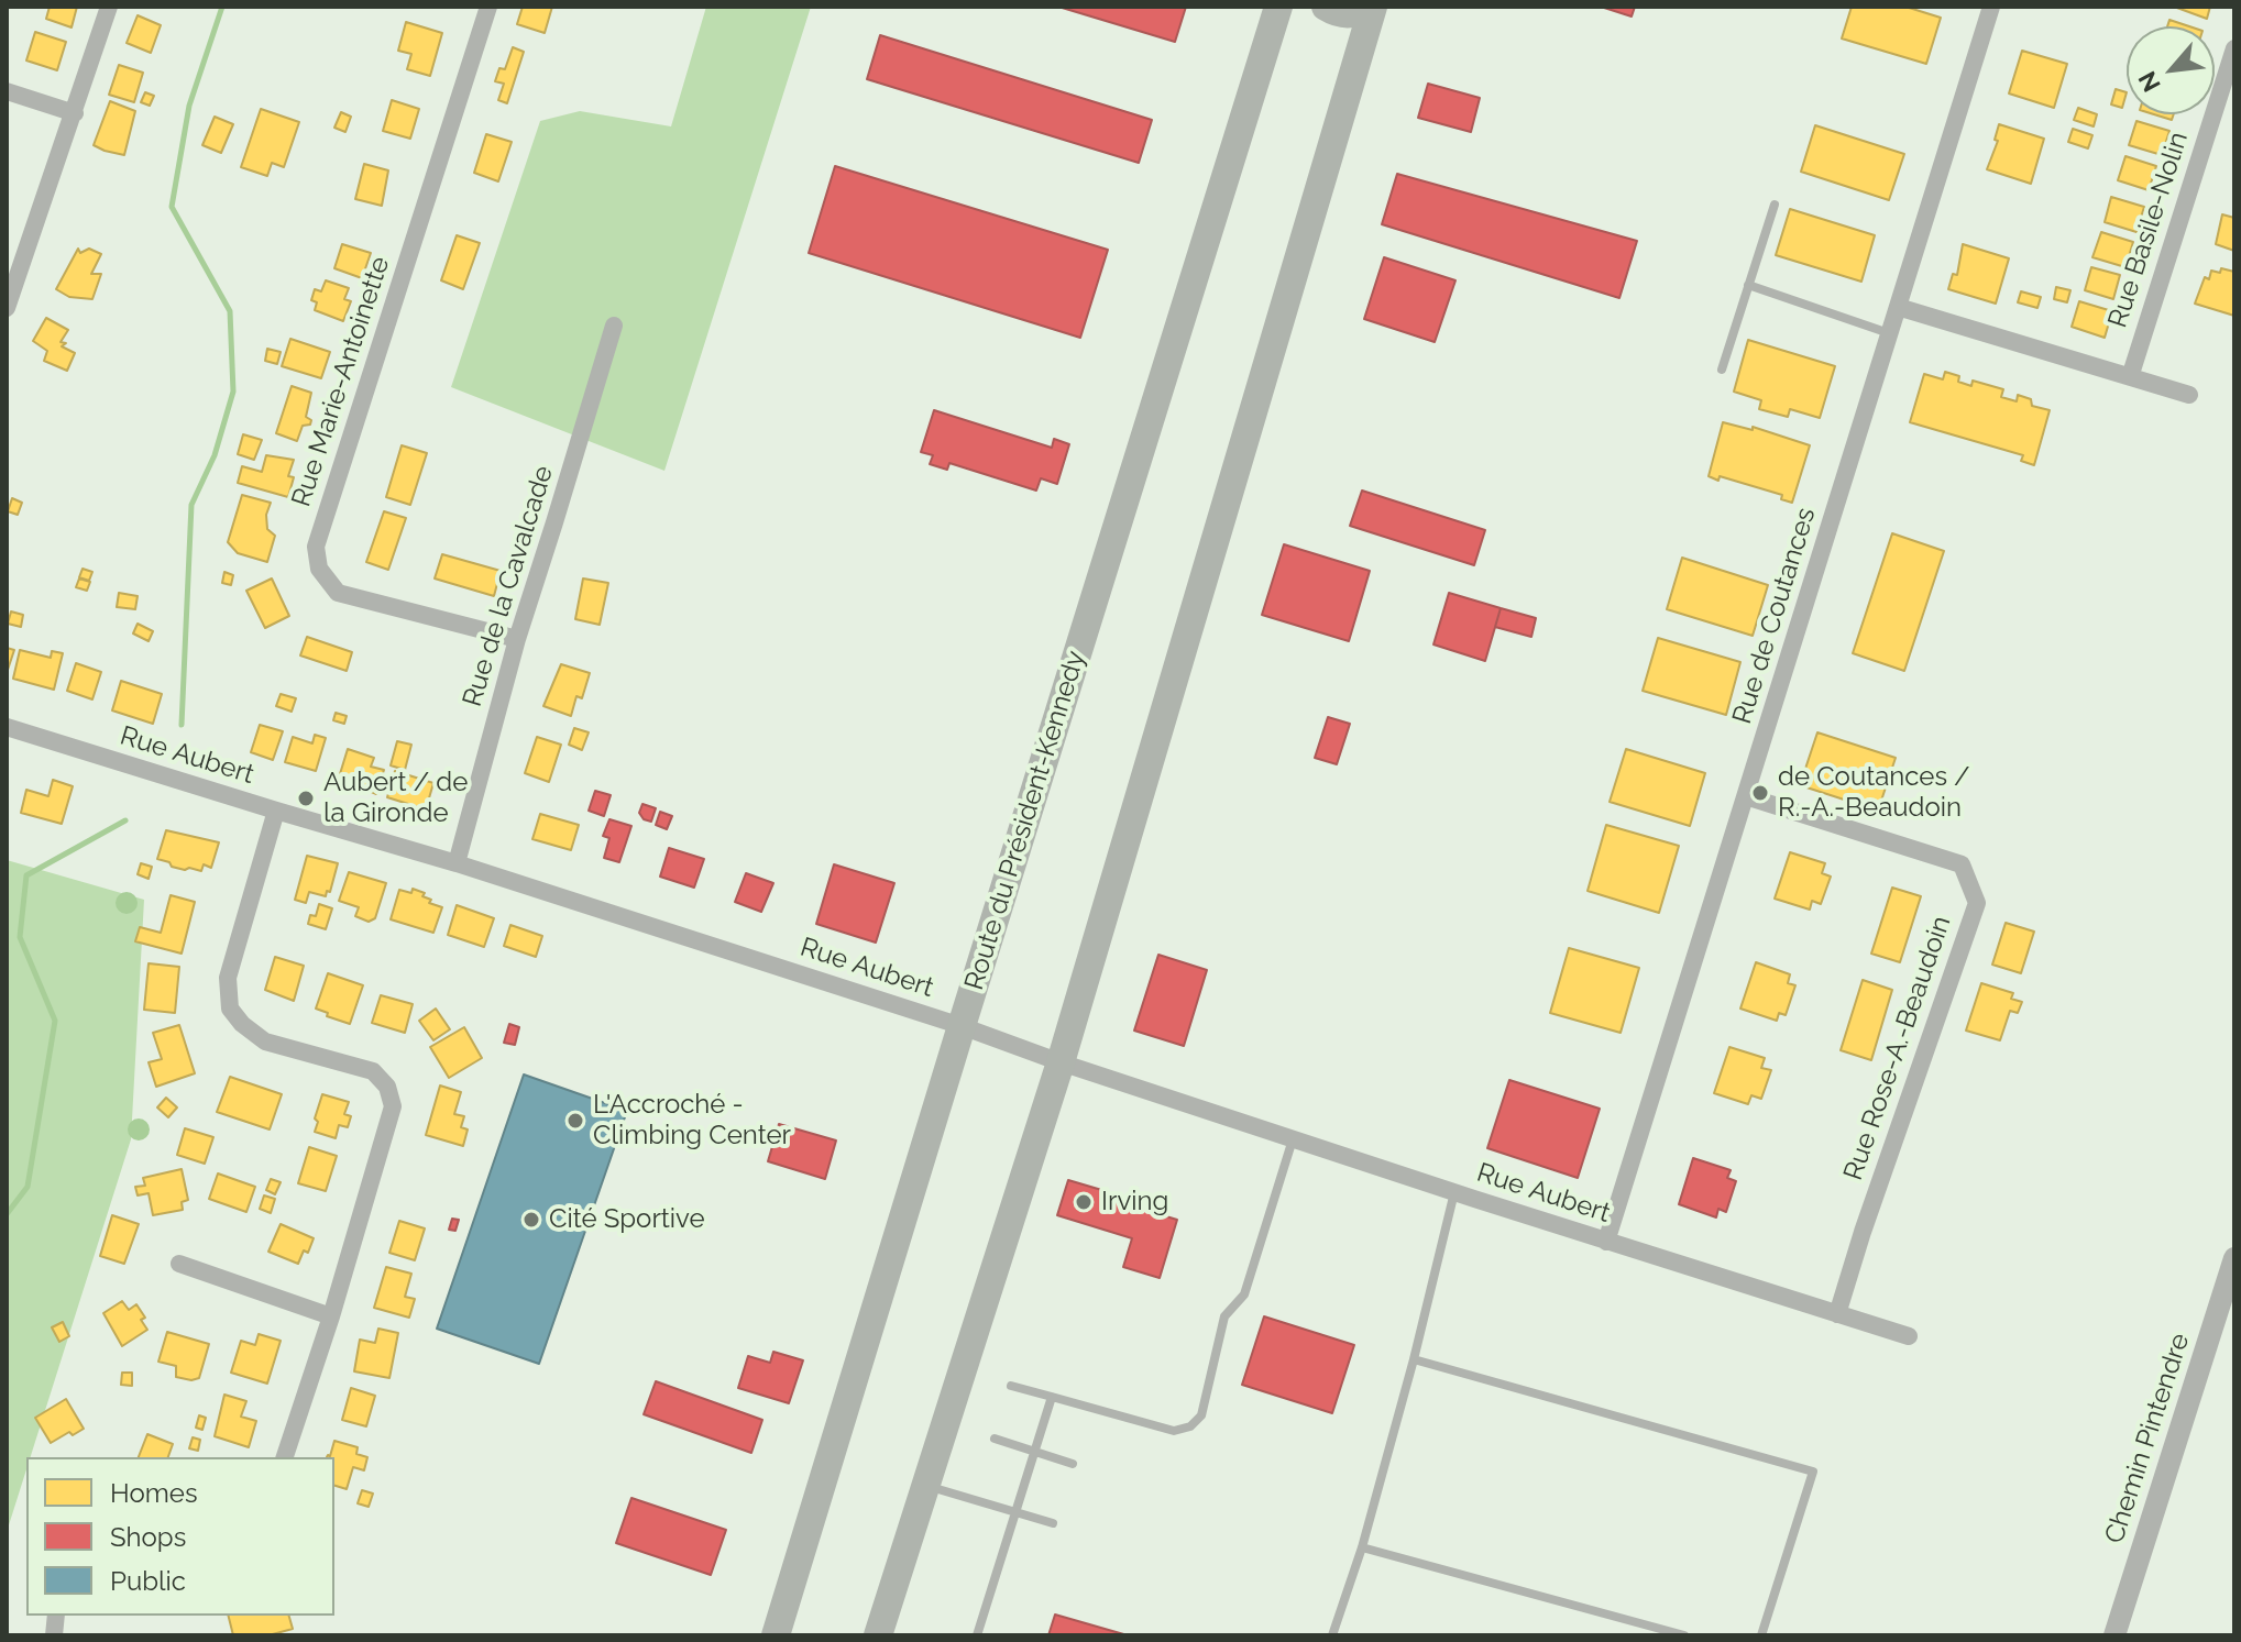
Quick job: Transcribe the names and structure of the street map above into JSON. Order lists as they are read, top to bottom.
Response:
{
  "streets": {
    "main road": ["Route du Président-Kennedy"],
    "street": [
      "Rue Basile-Nolin",
      "Rue Marie-Antoinette",
      "Rue de la Cavalcade",
      "Rue de Coutances",
      "Rue Aubert",
      "Rue Rose-A.-Beaudoin",
      "Chemin Pintendre"
    ]
  },
  "crossings": [
    ["Rue Marie-Antoinette", "Rue de la Cavalcade"],
    ["Rue de la Cavalcade", "Rue Aubert"],
    ["Rue de Coutances", "Rue Aubert"],
    ["Rue de Coutances", "Rue Rose-A.-Beaudoin"],
    ["Rue Aubert", "Route du Président-Kennedy"],
    ["Rue Aubert", "Rue Rose-A.-Beaudoin"]
  ],
  "places": [
    "de Coutances / R.-A.-Beaudoin",
    "Aubert / de la Gironde",
    "L'Accroché - Climbing Center",
    "Irving",
    "Cité Sportive"
  ],
  "legend": ["Homes", "Shops", "Public"],
  "north": "bottom left"
}
